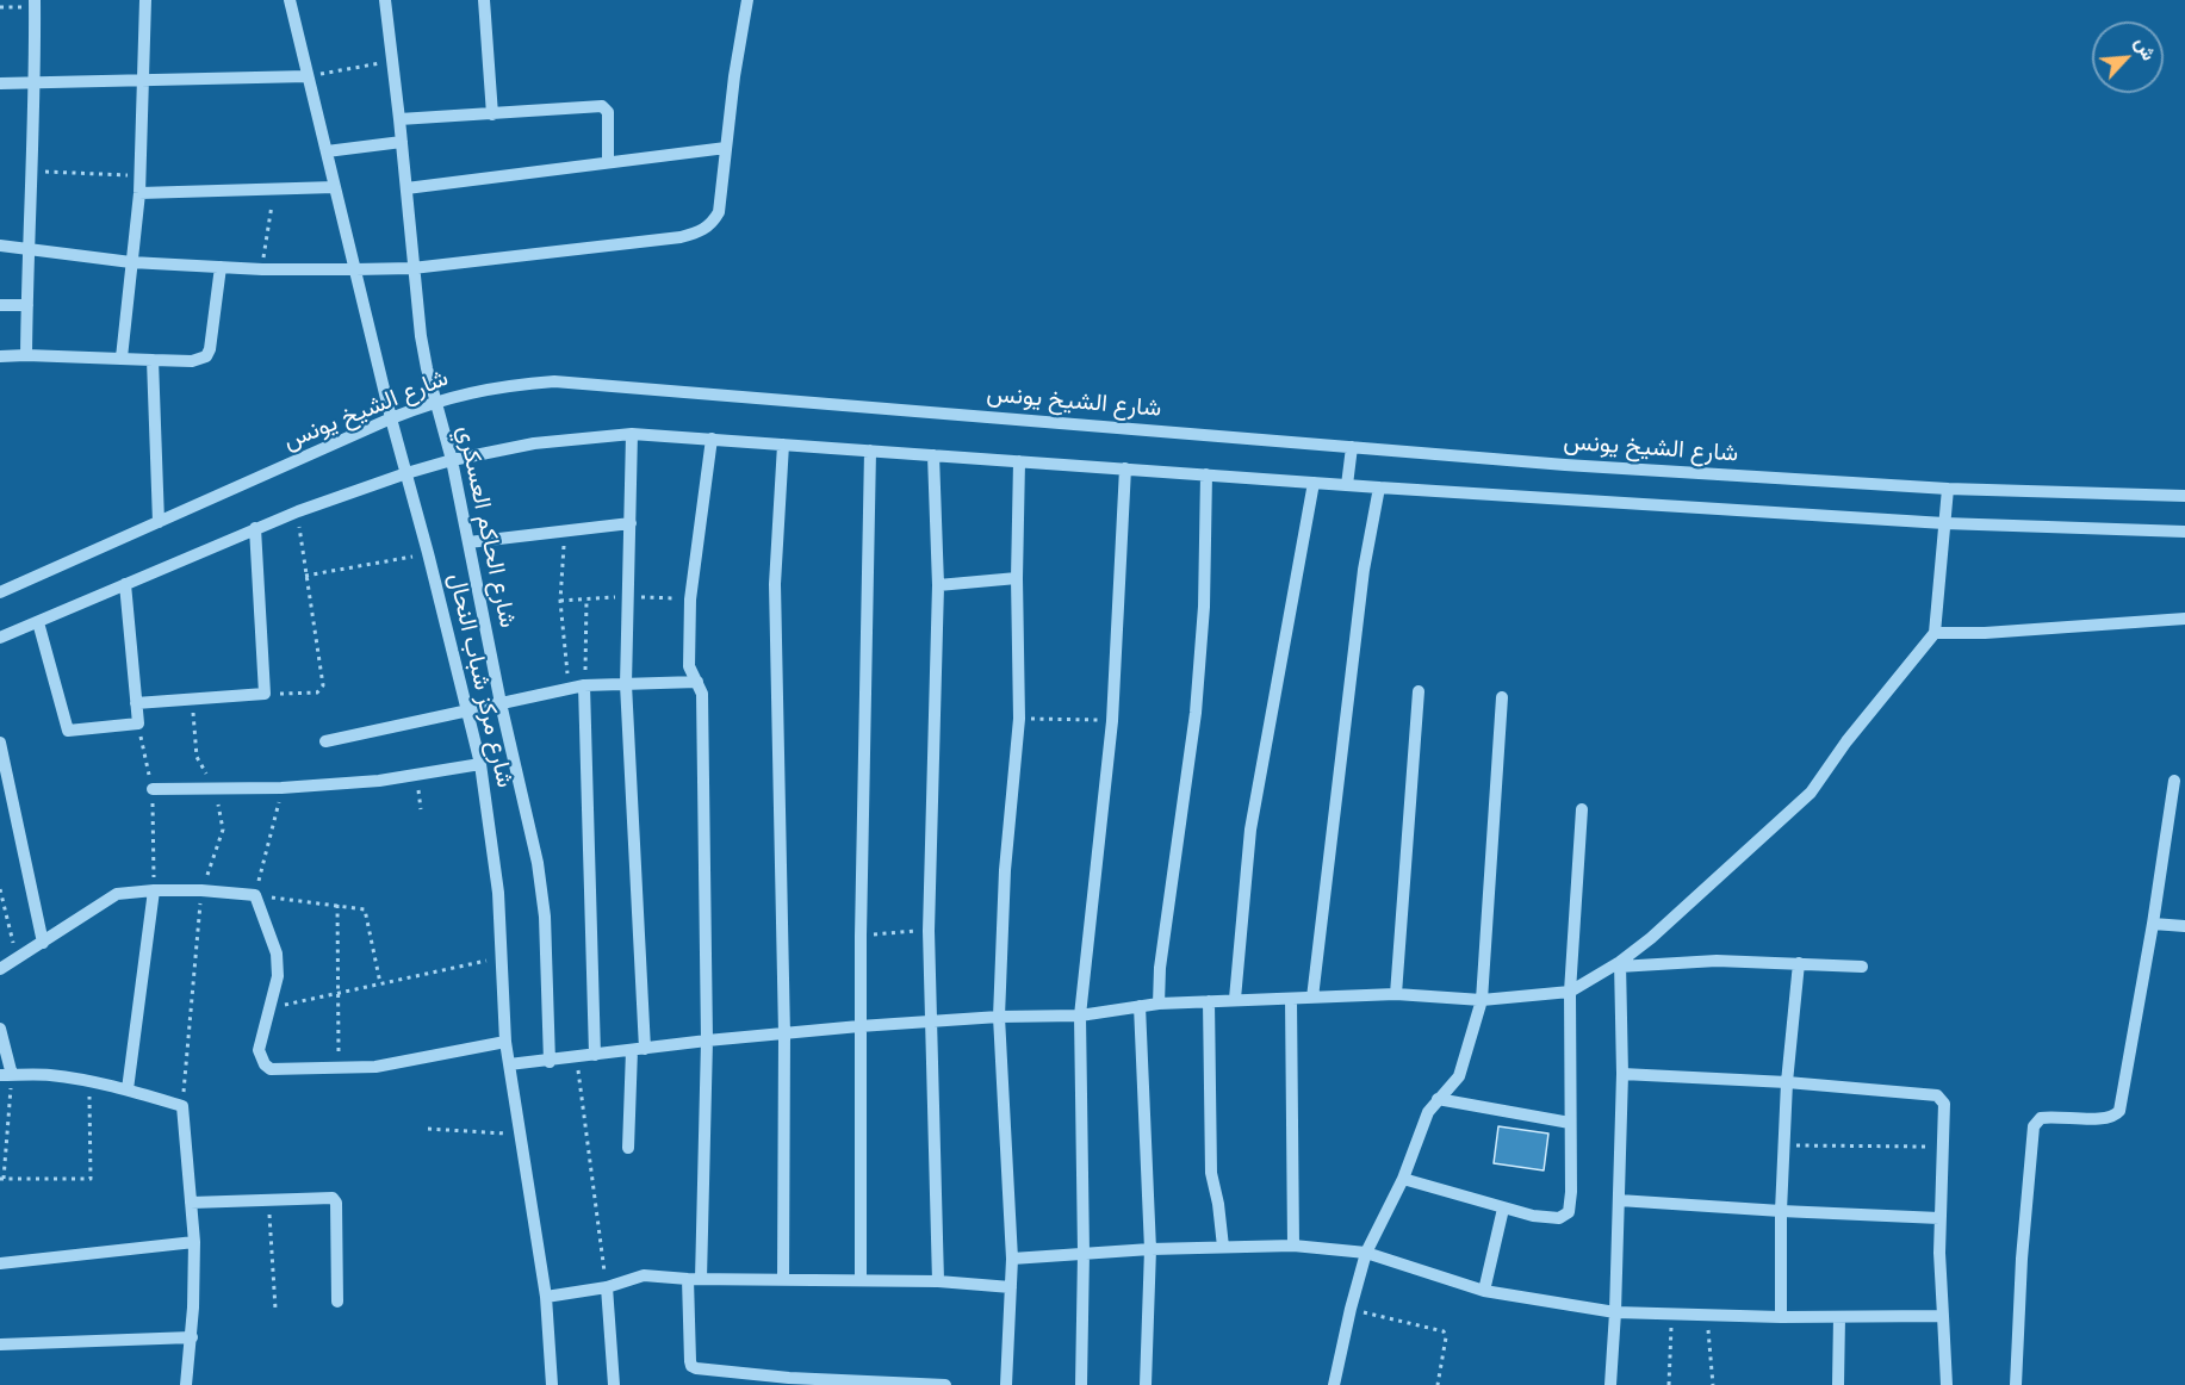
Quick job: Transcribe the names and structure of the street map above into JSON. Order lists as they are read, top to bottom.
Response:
{
  "streets": {
    "street": ["شارع الشيخ يونس", "شارع الحاكم العسكري", "شارع مركز شباب النحال"]
  },
  "crossings": [
    ["شارع الشيخ يونس", "شارع الحاكم العسكري"],
    ["شارع الشيخ يونس", "شارع مركز شباب النحال"]
  ],
  "north": "top right"
}
